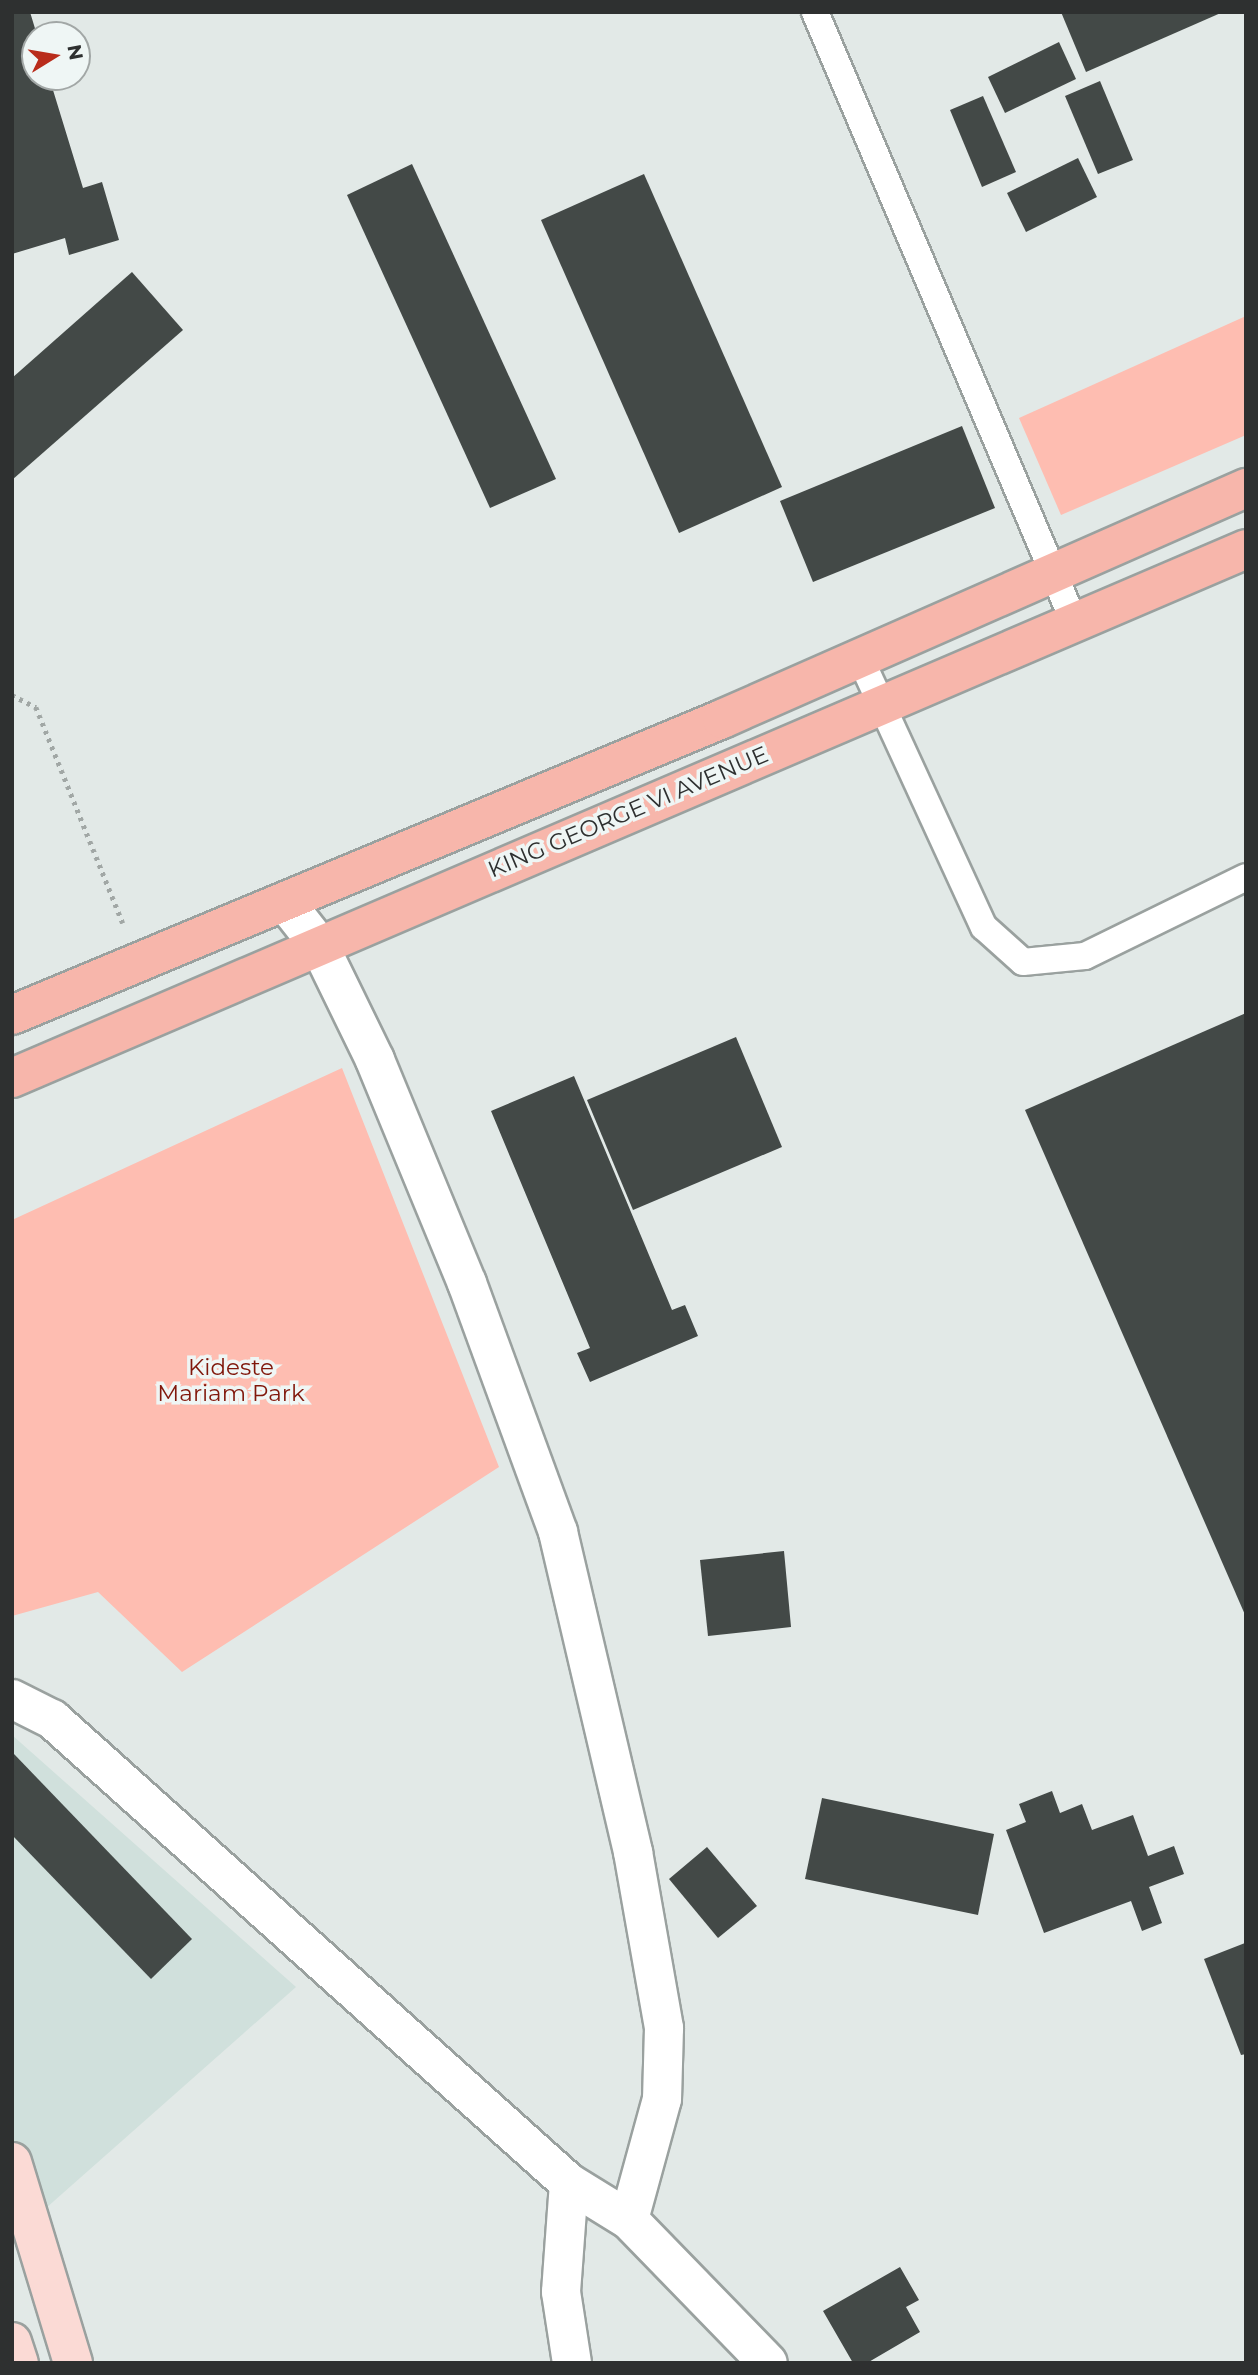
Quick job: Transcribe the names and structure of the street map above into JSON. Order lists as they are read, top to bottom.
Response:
{
  "streets": {
    "main road": ["KING GEORGE VI AVENUE"]
  },
  "parks": ["Kideste Mariam Park"],
  "north": "right"
}
